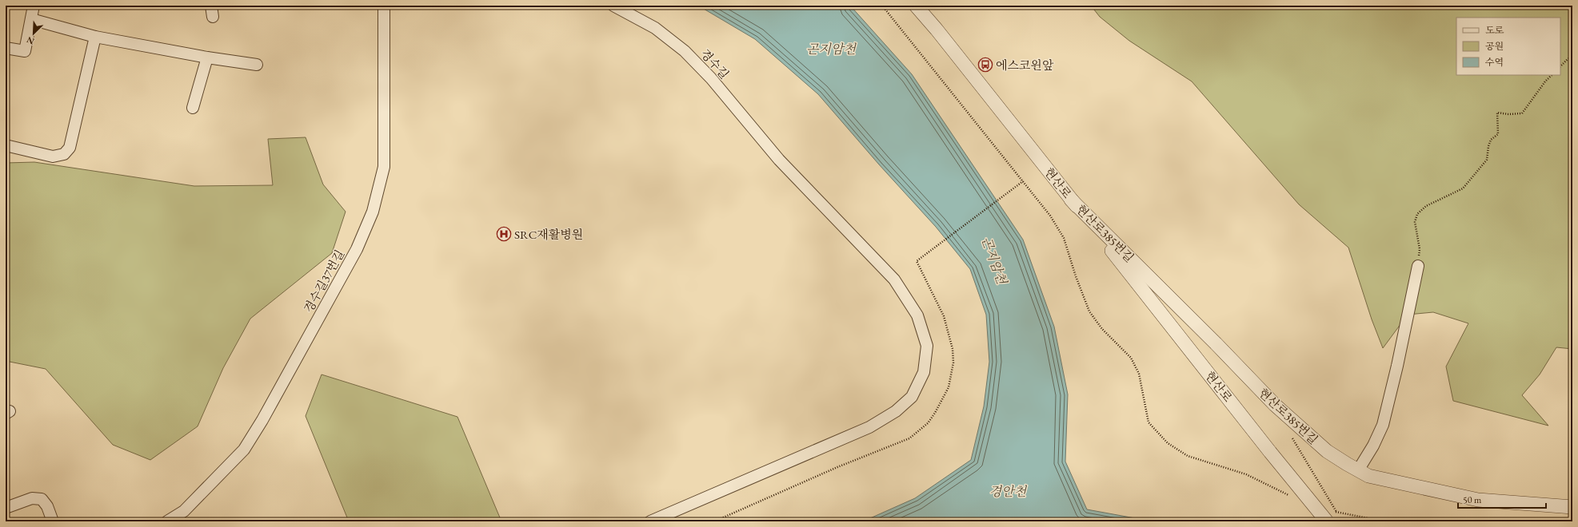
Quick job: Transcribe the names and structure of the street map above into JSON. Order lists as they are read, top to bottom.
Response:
{
  "streets": {
    "street": [
      "경수길",
      "현산로",
      "현산로385번길",
      "경수길37번길"
    ]
  },
  "crossings": [
    ["현산로", "현산로385번길"]
  ],
  "water": ["곤지암천", "경안천"],
  "places": {
    "bus stop": ["에스코윈앞"],
    "hospital": ["SRC재활병원"]
  },
  "legend": ["도로", "공원", "수역"],
  "scale_bar": "50 m",
  "north": "bottom left"
}
